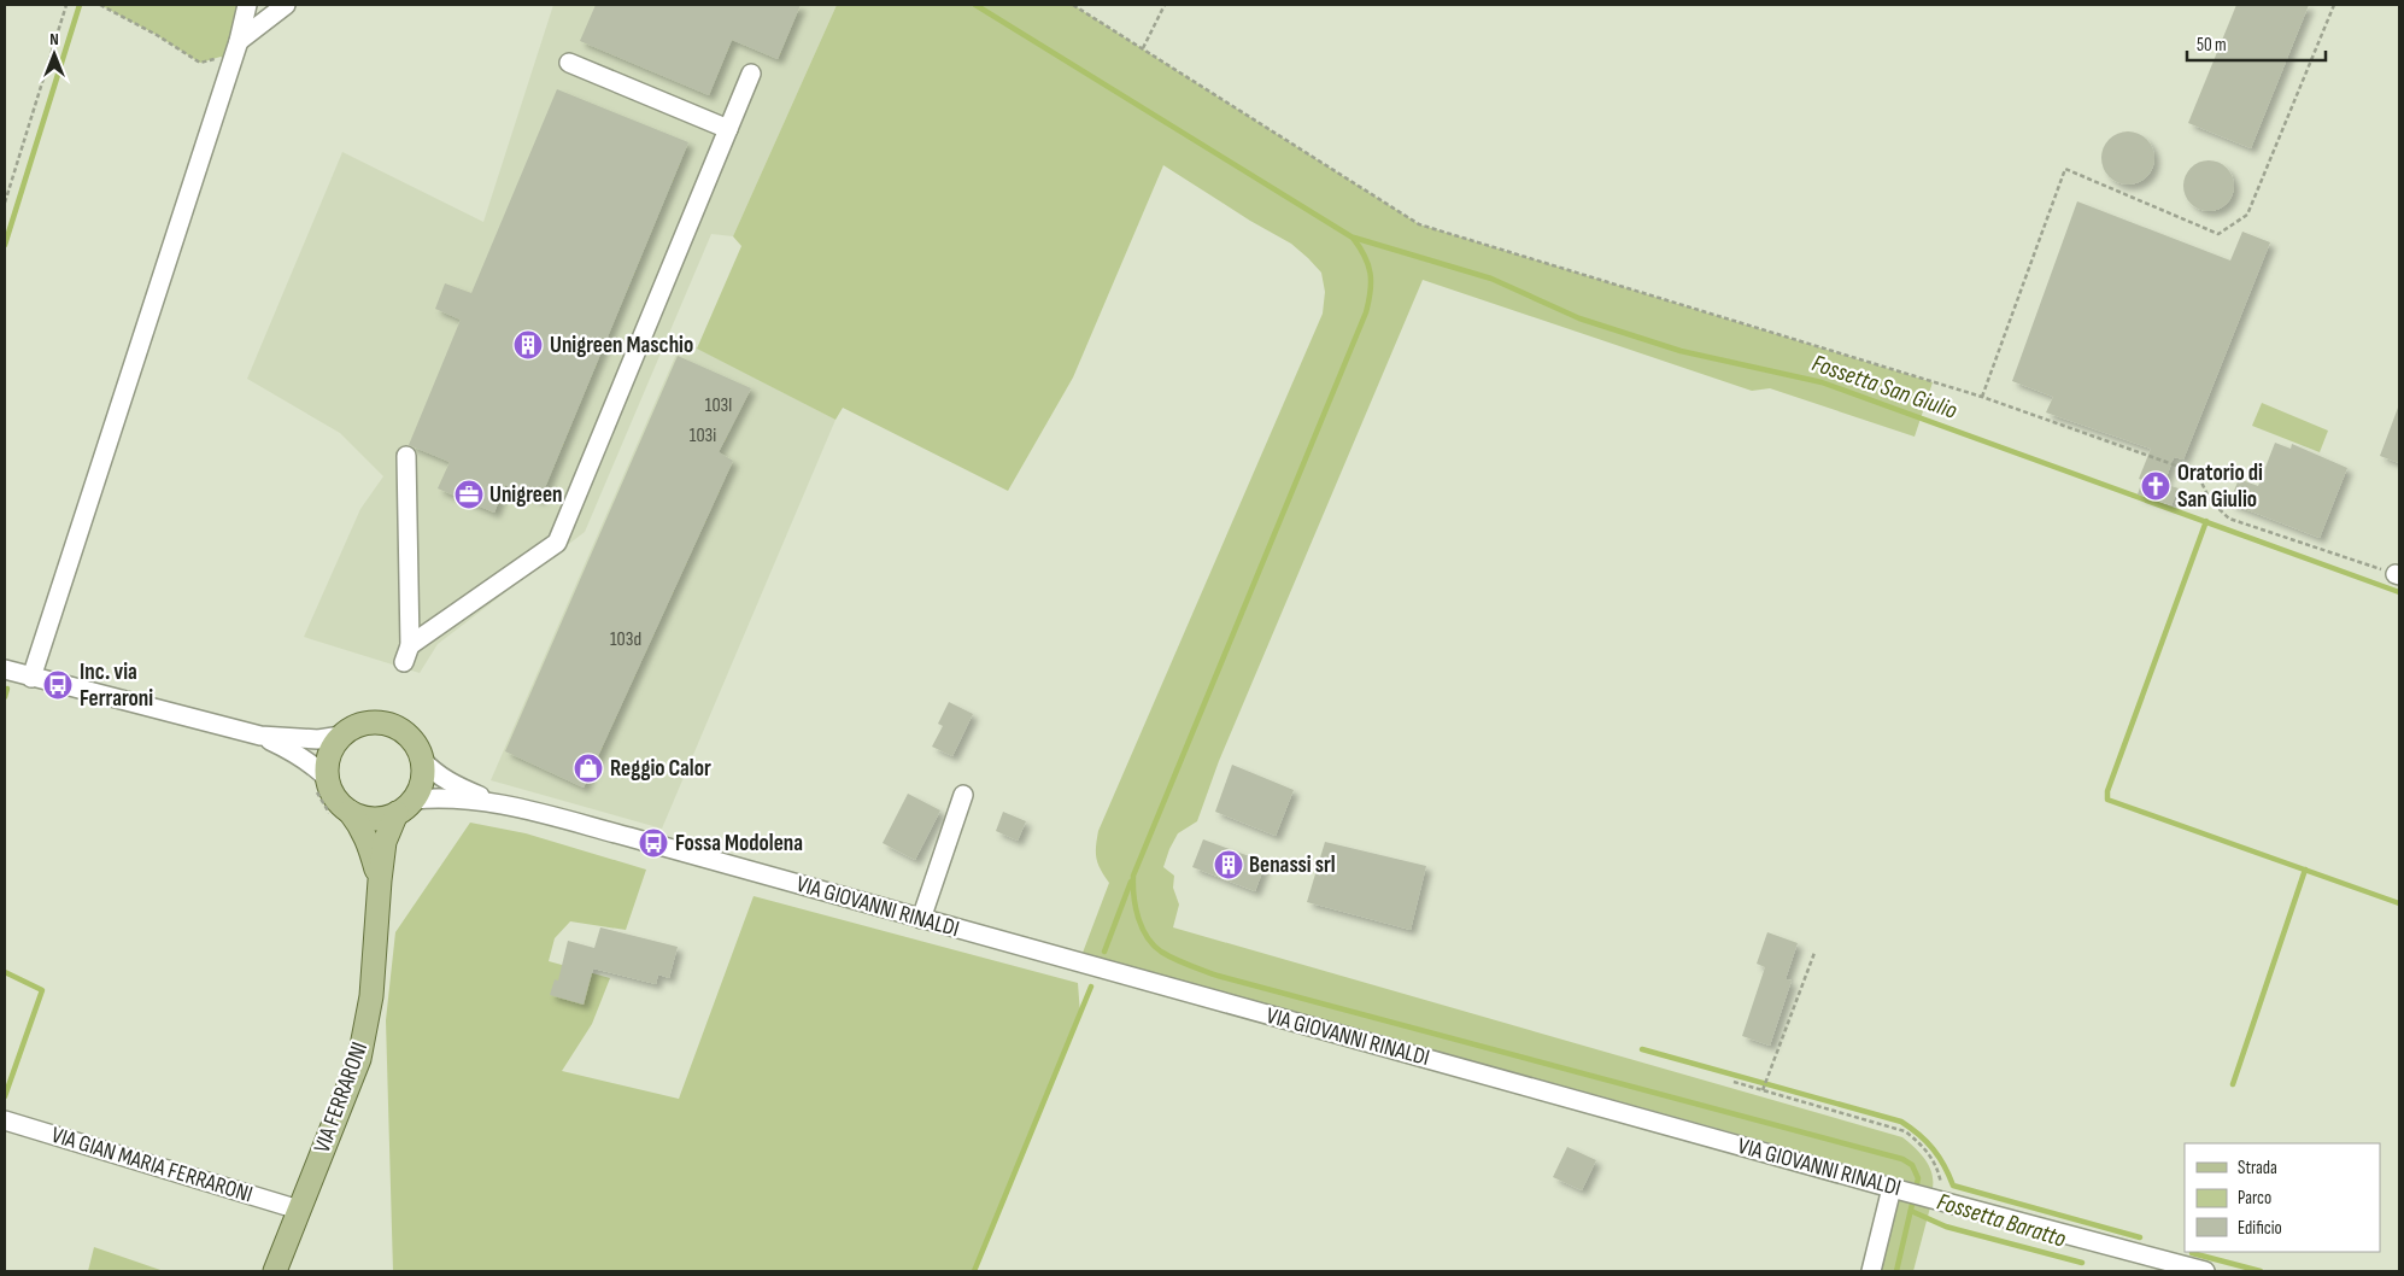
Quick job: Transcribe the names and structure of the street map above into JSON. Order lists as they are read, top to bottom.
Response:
{
  "streets": {
    "main road": ["VIA FERRARONI"],
    "street": ["VIA GIOVANNI RINALDI", "VIA GIAN MARIA FERRARONI"]
  },
  "crossings": [
    ["VIA GIOVANNI RINALDI", "VIA FERRARONI"],
    ["VIA FERRARONI", "VIA GIAN MARIA FERRARONI"]
  ],
  "water": ["Fossetta San Giulio", "Fossetta Baratto"],
  "places": {
    "building": ["Unigreen Maschio", "Benassi srl"],
    "church": ["Oratorio di San Giulio"],
    "office": ["Unigreen"],
    "bus stop": ["Inc. via Ferraroni", "Fossa Modolena"],
    "shop": ["Reggio Calor"]
  },
  "house_numbers": ["103l", "103i", "103d"],
  "legend": ["Strada", "Parco", "Edificio"],
  "scale_bar": "50 m",
  "north": "top"
}
